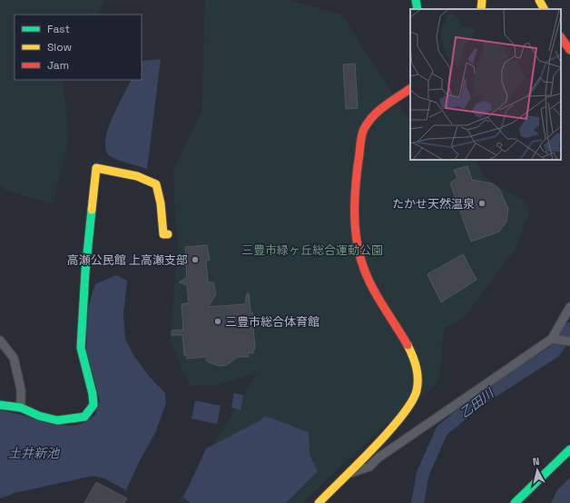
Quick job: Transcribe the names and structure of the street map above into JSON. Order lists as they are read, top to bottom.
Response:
{
  "water": ["乙田川", "土井新池"],
  "parks": ["三豊市緑ヶ丘総合運動公園"],
  "places": ["たかせ天然温泉", "高瀬公民館 上高瀬支部", "三豊市総合体育館"],
  "legend": ["Fast", "Slow", "Jam"],
  "north": "top"
}
